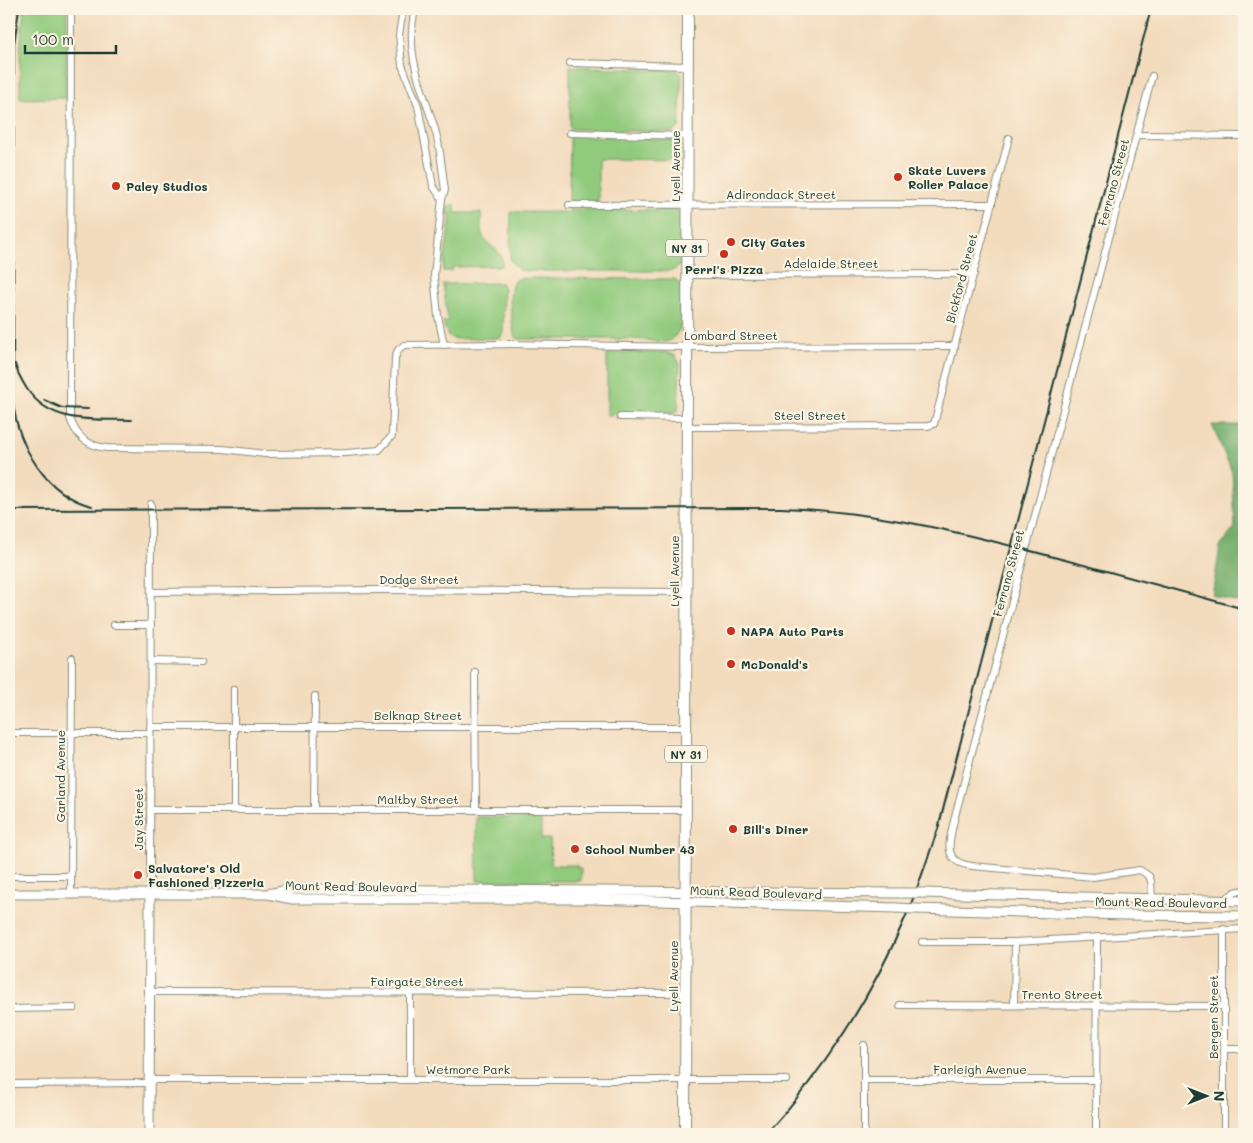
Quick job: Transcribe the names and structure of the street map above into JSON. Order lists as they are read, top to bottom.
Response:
{
  "streets": {
    "main road": [
      "Lyell Avenue",
      "NY 31",
      "Jay Street",
      "Mount Read Boulevard"
    ],
    "street": [
      "Ferrano Street",
      "Adirondack Street",
      "Adelaide Street",
      "Bickford Street",
      "Lombard Street",
      "Steel Street",
      "Dodge Street",
      "Belknap Street",
      "Garland Avenue",
      "Maltby Street",
      "Fairgate Street",
      "Trento Street",
      "Bergen Street",
      "Wetmore Park",
      "Farleigh Avenue"
    ]
  },
  "crossings": [
    ["Lyell Avenue", "Adirondack Street"],
    ["Lyell Avenue", "Adelaide Street"],
    ["Lyell Avenue", "Lombard Street"],
    ["Lyell Avenue", "Steel Street"],
    ["Lyell Avenue", "Dodge Street"],
    ["Lyell Avenue", "Belknap Street"],
    ["Lyell Avenue", "Maltby Street"],
    ["Lyell Avenue", "Mount Read Boulevard"],
    ["Lyell Avenue", "Fairgate Street"],
    ["Lyell Avenue", "Wetmore Park"],
    ["Ferrano Street", "Mount Read Boulevard"],
    ["Adirondack Street", "Bickford Street"],
    ["Adelaide Street", "Bickford Street"],
    ["Bickford Street", "Lombard Street"],
    ["Bickford Street", "Steel Street"],
    ["Dodge Street", "Jay Street"],
    ["Belknap Street", "Garland Avenue"],
    ["Belknap Street", "Jay Street"],
    ["Garland Avenue", "Mount Read Boulevard"],
    ["Maltby Street", "Jay Street"],
    ["Jay Street", "Mount Read Boulevard"],
    ["Jay Street", "Fairgate Street"],
    ["Jay Street", "Wetmore Park"],
    ["Trento Street", "Bergen Street"]
  ],
  "places": [
    "Skate Luvers Roller Palace",
    "Paley Studios",
    "City Gates",
    "Perri's Pizza",
    "NAPA Auto Parts",
    "McDonald's",
    "Bill's Diner",
    "School Number 43",
    "Salvatore's Old Fashioned Pizzeria"
  ],
  "scale_bar": "100 m",
  "north": "right"
}
